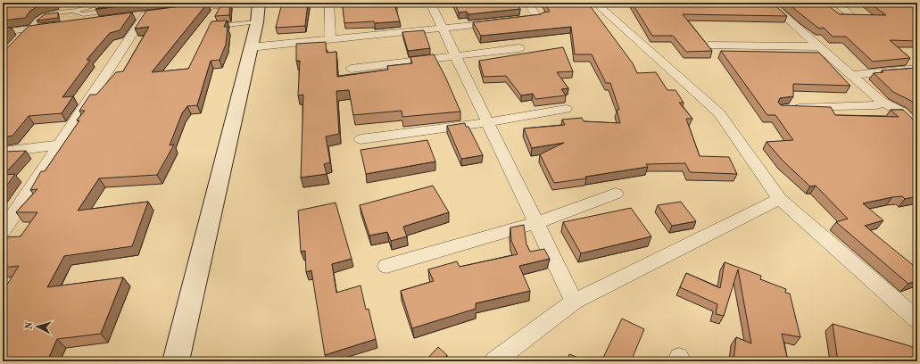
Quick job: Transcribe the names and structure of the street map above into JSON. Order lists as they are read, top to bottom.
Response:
{
  "north": "left"
}
